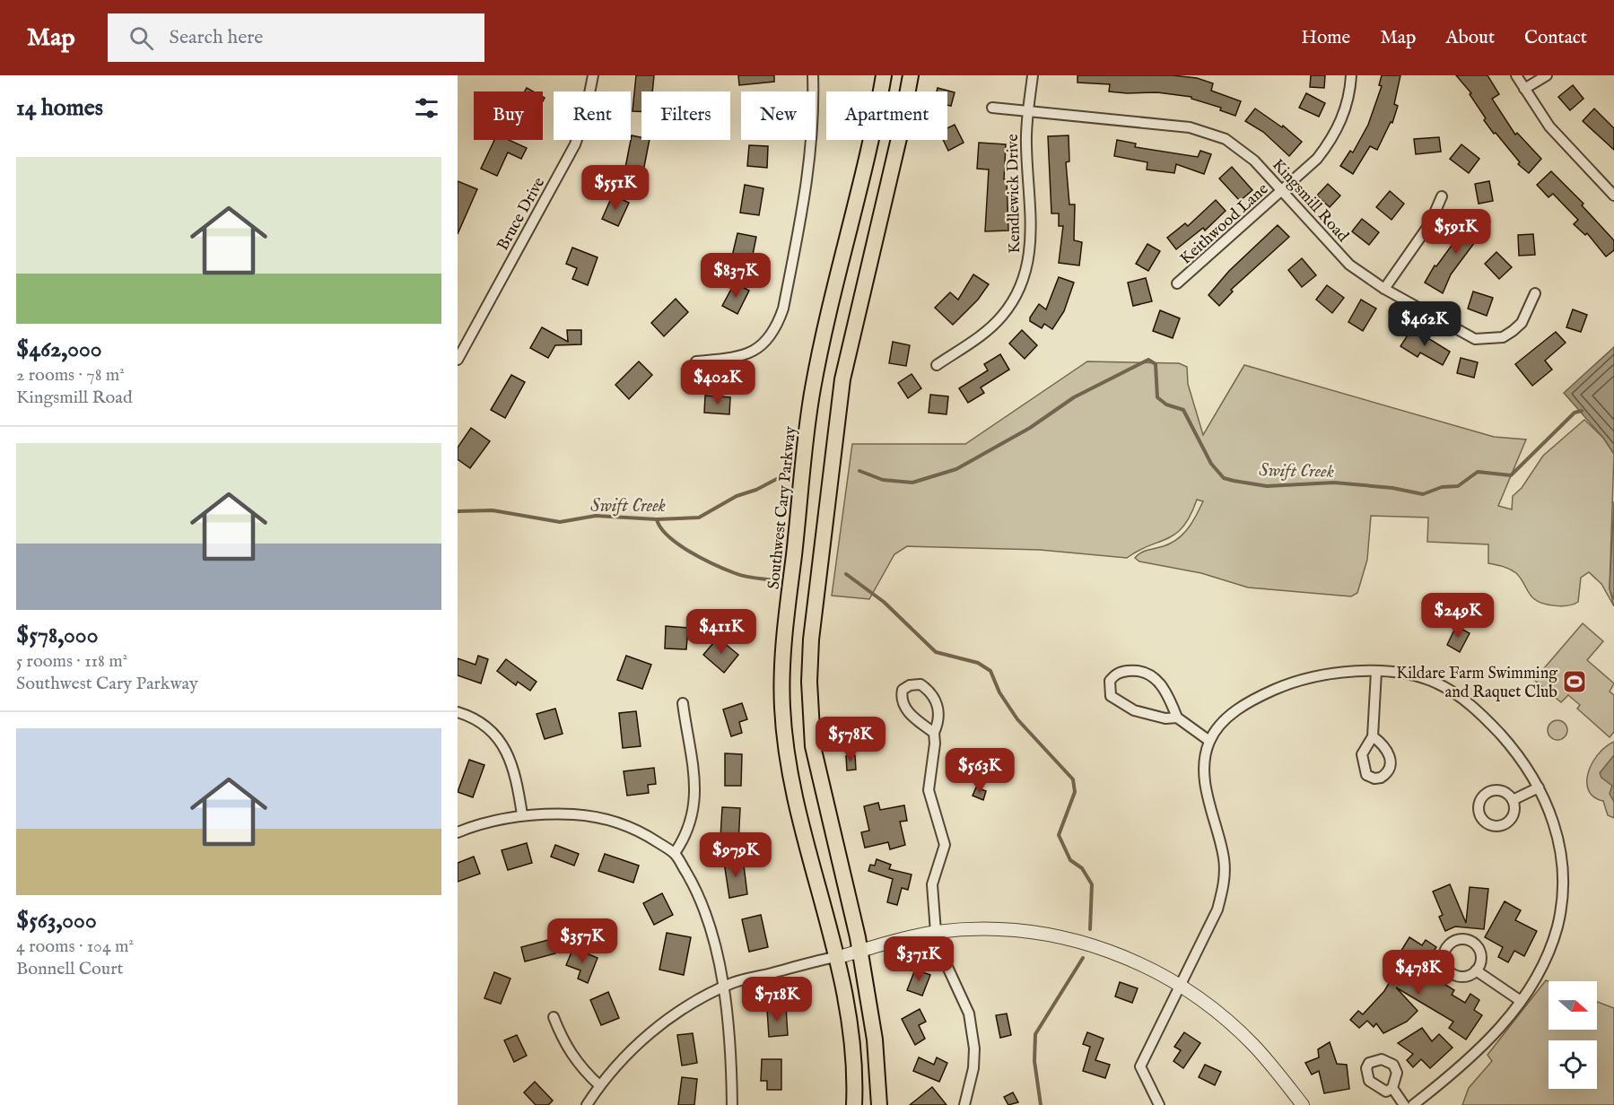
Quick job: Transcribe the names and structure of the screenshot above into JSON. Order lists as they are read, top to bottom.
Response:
{
  "streets": {
    "main road": ["Southwest Cary Parkway"],
    "street": [
      "Kendlewick Drive",
      "Kingsmill Road",
      "Bruce Drive",
      "Keithwood Lane"
    ]
  },
  "crossings": [
    ["Kendlewick Drive", "Kingsmill Road"],
    ["Kingsmill Road", "Keithwood Lane"]
  ],
  "water": ["Swift Creek"],
  "places": {
    "sports": ["Kildare Farm Swimming and Raquet Club"]
  },
  "north": "right",
  "page": {
    "header": "Map",
    "search": "Search here",
    "nav": [
      "Home",
      "Map",
      "About",
      "Contact"
    ],
    "heading": "14 homes",
    "chip": [
      "Buy",
      "Rent",
      "Filters",
      "New",
      "Apartment"
    ],
    "list": [
      {
        "name": "$462,000",
        "note": "2 rooms · 78 m² · Kingsmill Road"
      },
      {
        "name": "$578,000",
        "note": "5 rooms · 118 m² · Southwest Cary Parkway"
      },
      {
        "name": "$563,000",
        "note": "4 rooms · 104 m² · Bonnell Court"
      }
    ],
    "price": [
      "$551K",
      "$591K",
      "$837K",
      "$462K",
      "$402K",
      "$249K",
      "$411K",
      "$578K",
      "$563K",
      "$979K",
      "$357K",
      "$371K",
      "$478K",
      "$718K"
    ]
  }
}
